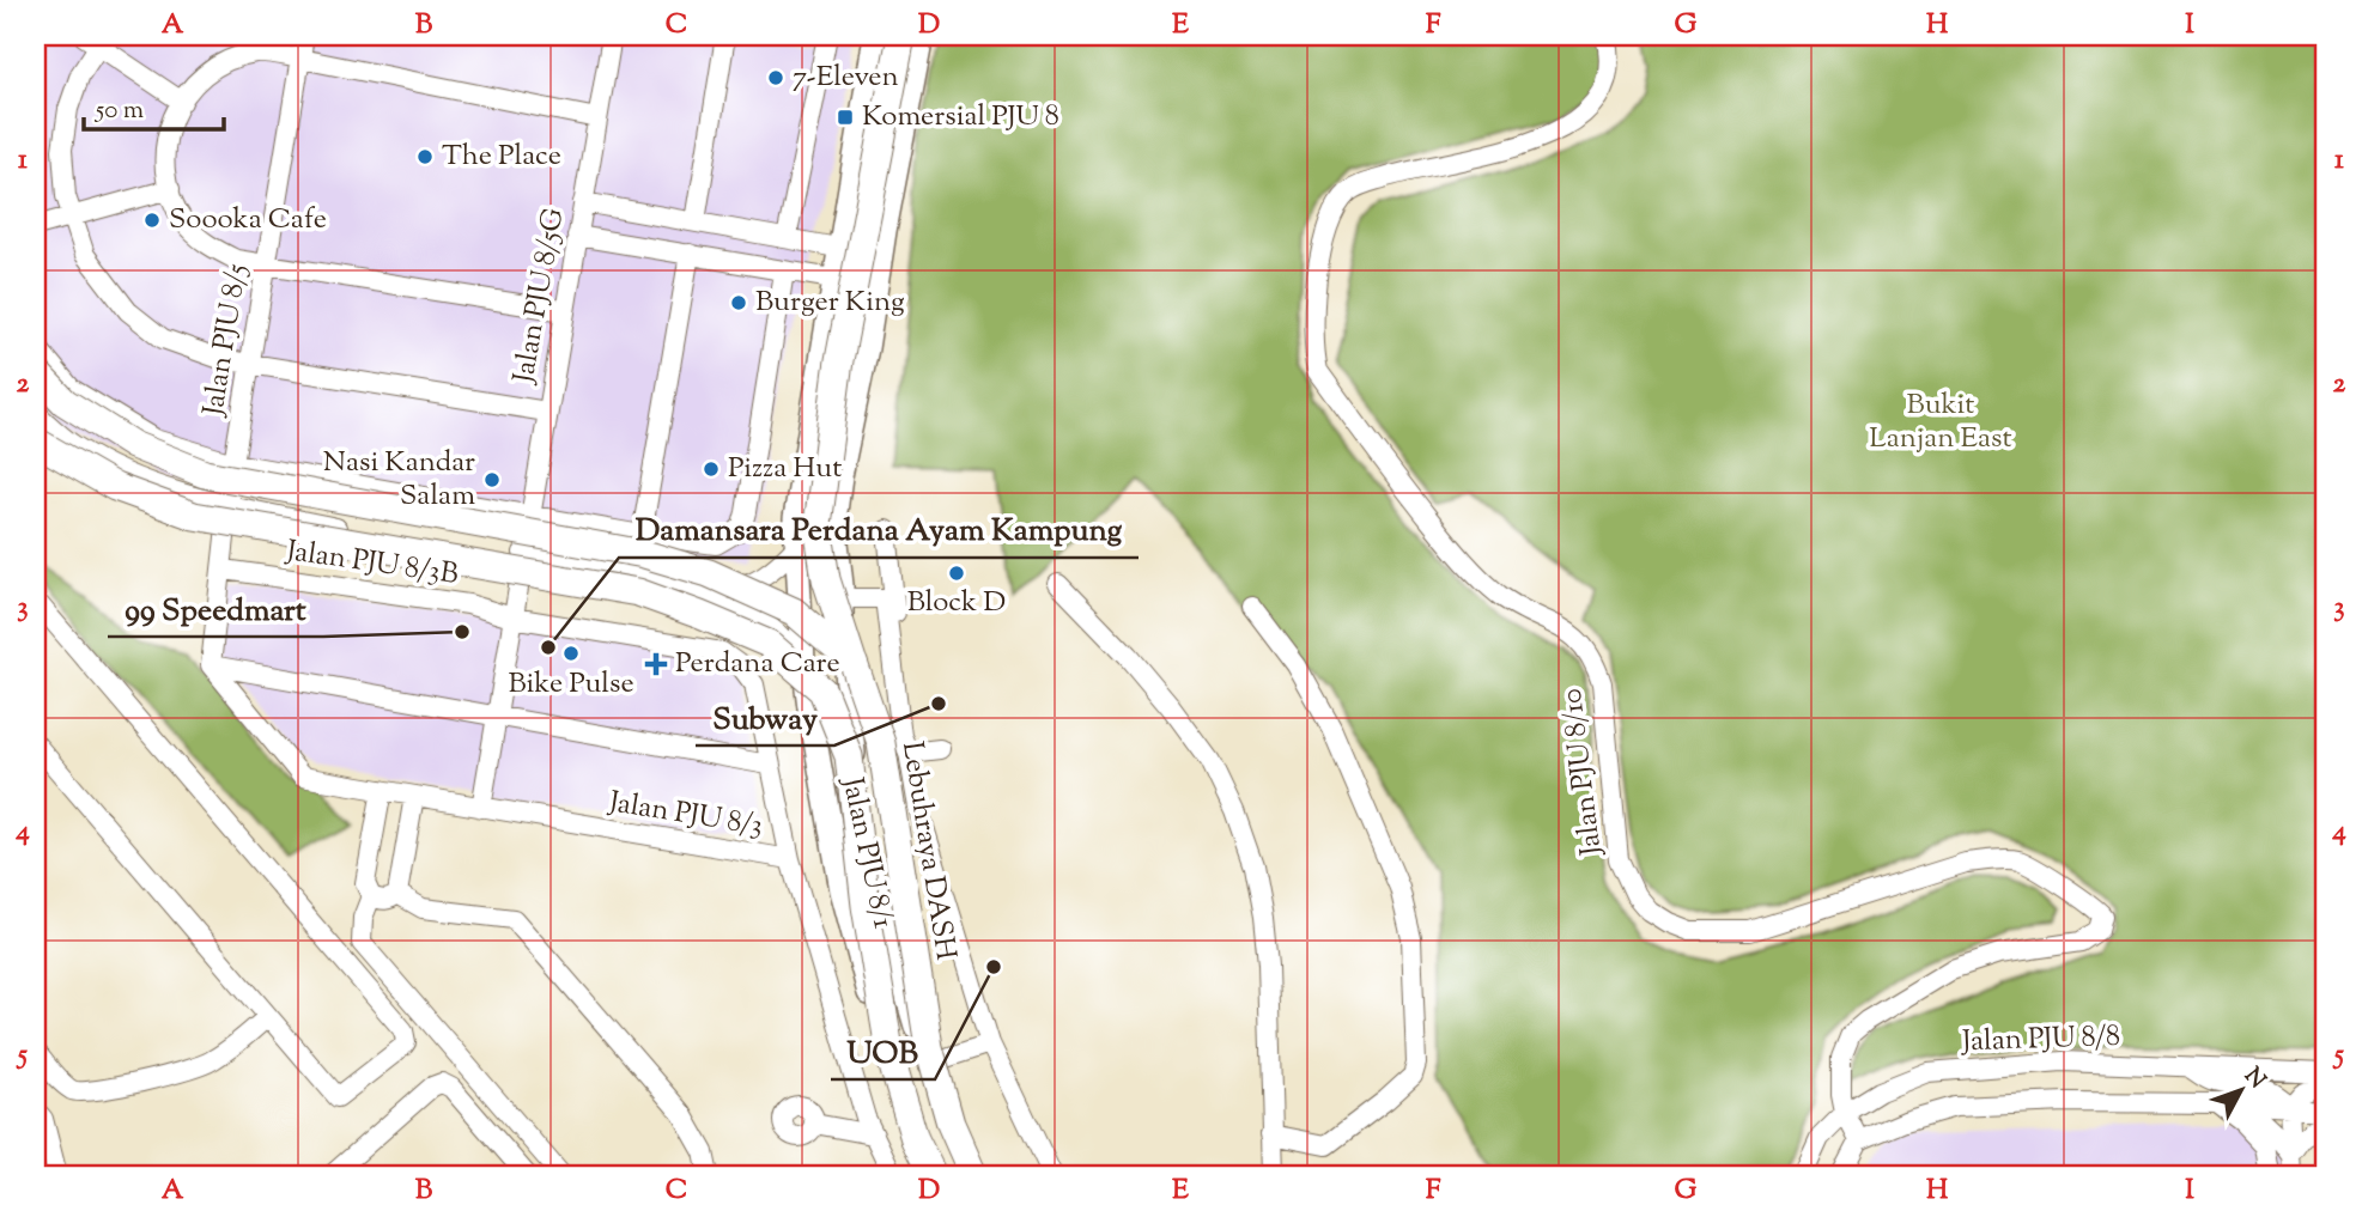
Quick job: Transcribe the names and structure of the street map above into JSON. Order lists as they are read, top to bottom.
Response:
{
  "streets": {
    "highway": ["Lebuhraya DASH"],
    "main road": ["Jalan PJU 8/1"],
    "street": [
      "Jalan PJU 8/5G",
      "Jalan PJU 8/5",
      "Jalan PJU 8/3B",
      "Jalan PJU 8/10",
      "Jalan PJU 8/3",
      "Jalan PJU 8/8"
    ]
  },
  "crossings": [
    ["Jalan PJU 8/5", "Jalan PJU 8/3B"],
    ["Jalan PJU 8/5", "Jalan PJU 8/3"],
    ["Jalan PJU 8/3B", "Jalan PJU 8/3"],
    ["Jalan PJU 8/10", "Jalan PJU 8/8"]
  ],
  "parks": ["Bukit Lanjan East"],
  "places": {
    "other": [
      "7-Eleven",
      "The Place",
      "Soooka Cafe",
      "Burger King",
      "Pizza Hut",
      "Nasi Kandar Salam",
      "Block D",
      "99 Speedmart",
      "Damansara Perdana Ayam Kampung",
      "Bike Pulse",
      "Subway",
      "UOB"
    ],
    "transit": ["Komersial PJU 8"],
    "health": ["Perdana Care"]
  },
  "scale_bar": "50 m",
  "north": "top right",
  "grid": {
    "columns": [
      "A",
      "B",
      "C",
      "D",
      "E",
      "F",
      "G",
      "H",
      "I"
    ],
    "rows": [
      "1",
      "2",
      "3",
      "4",
      "5"
    ]
  }
}
